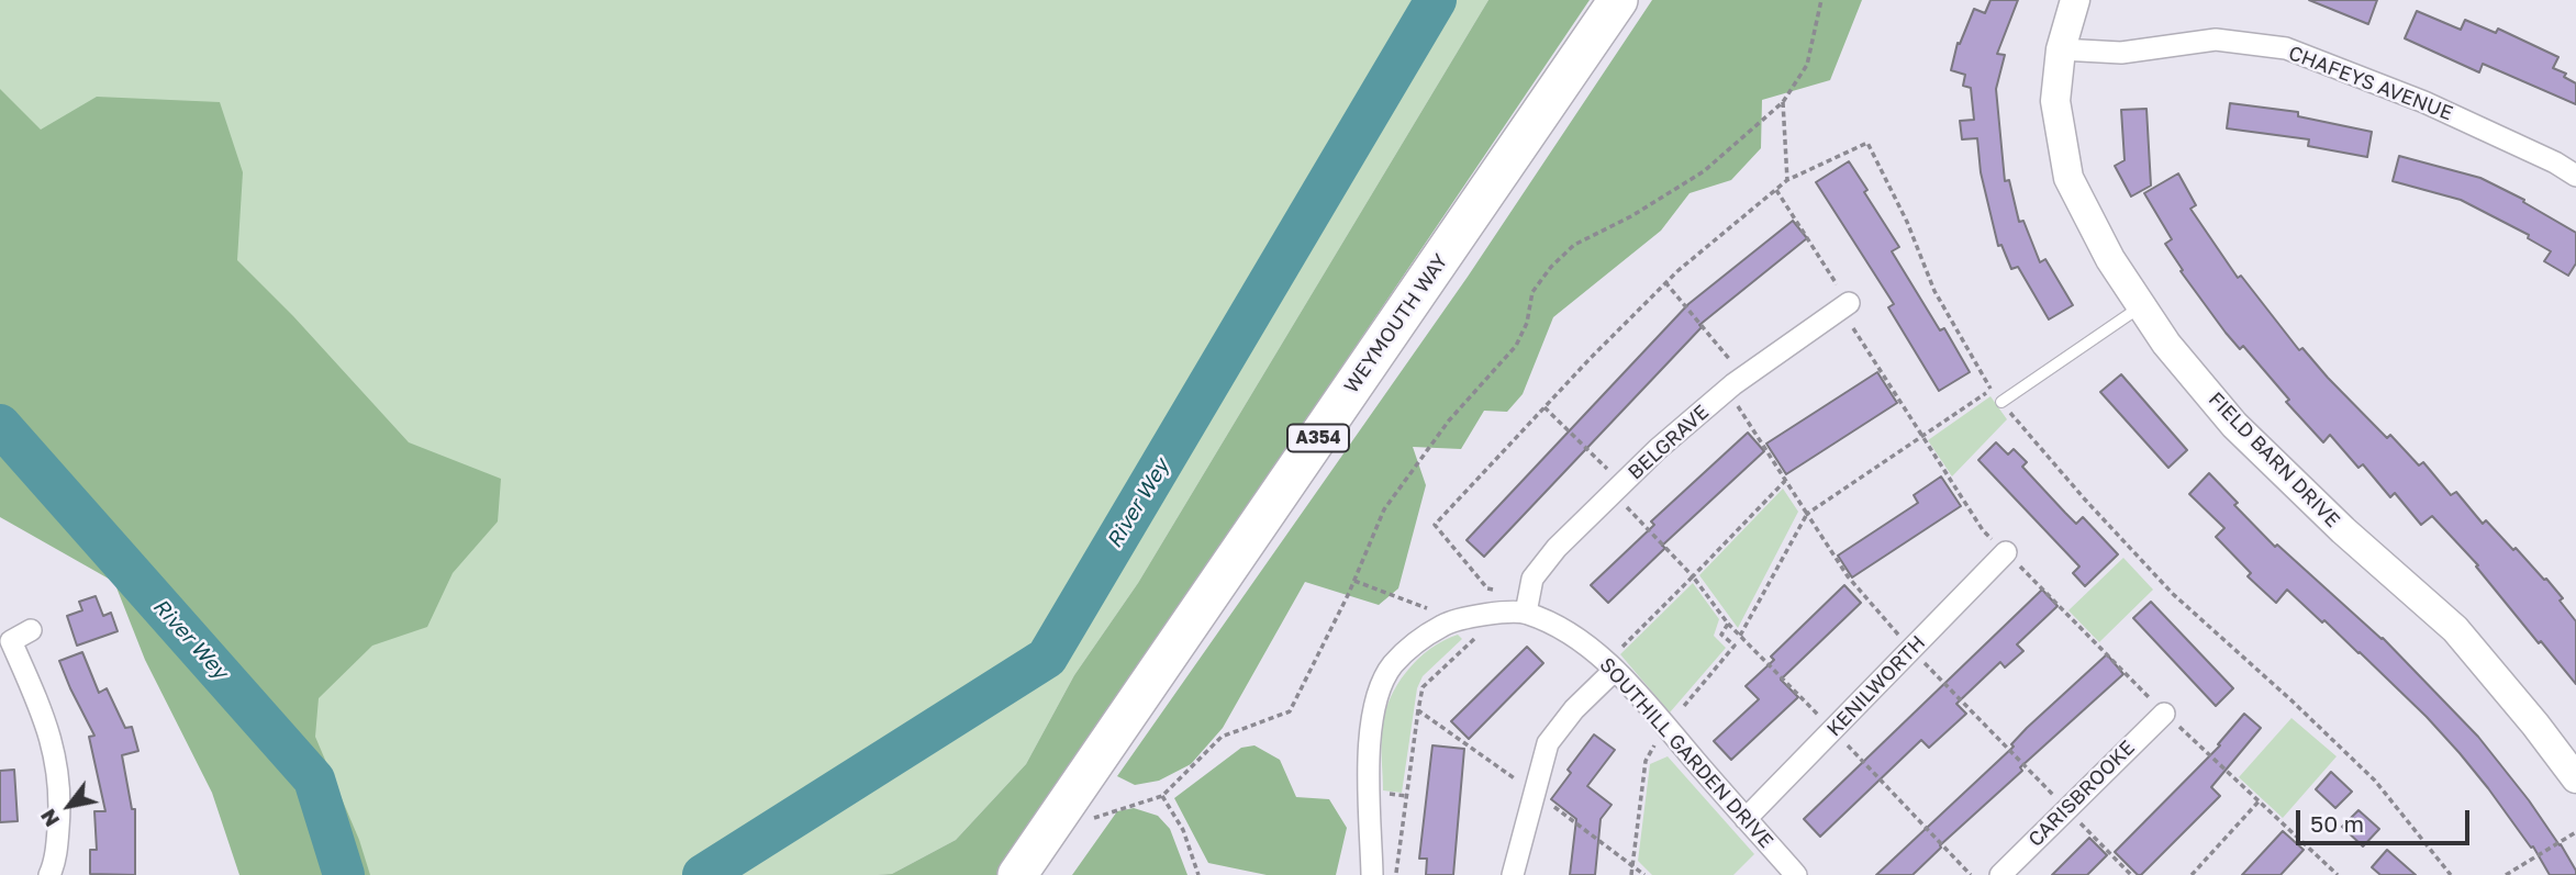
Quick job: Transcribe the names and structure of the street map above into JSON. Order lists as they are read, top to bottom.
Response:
{
  "streets": {
    "highway": ["WEYMOUTH WAY", "A354"],
    "street": [
      "CHAFEYS AVENUE",
      "BELGRAVE",
      "FIELD BARN DRIVE",
      "KENILWORTH",
      "SOUTHILL GARDEN DRIVE",
      "CARISBROOKE"
    ]
  },
  "crossings": [
    ["CHAFEYS AVENUE", "FIELD BARN DRIVE"],
    ["BELGRAVE", "SOUTHILL GARDEN DRIVE"],
    ["KENILWORTH", "SOUTHILL GARDEN DRIVE"]
  ],
  "water": ["River Wey"],
  "scale_bar": "50 m",
  "north": "bottom left"
}
